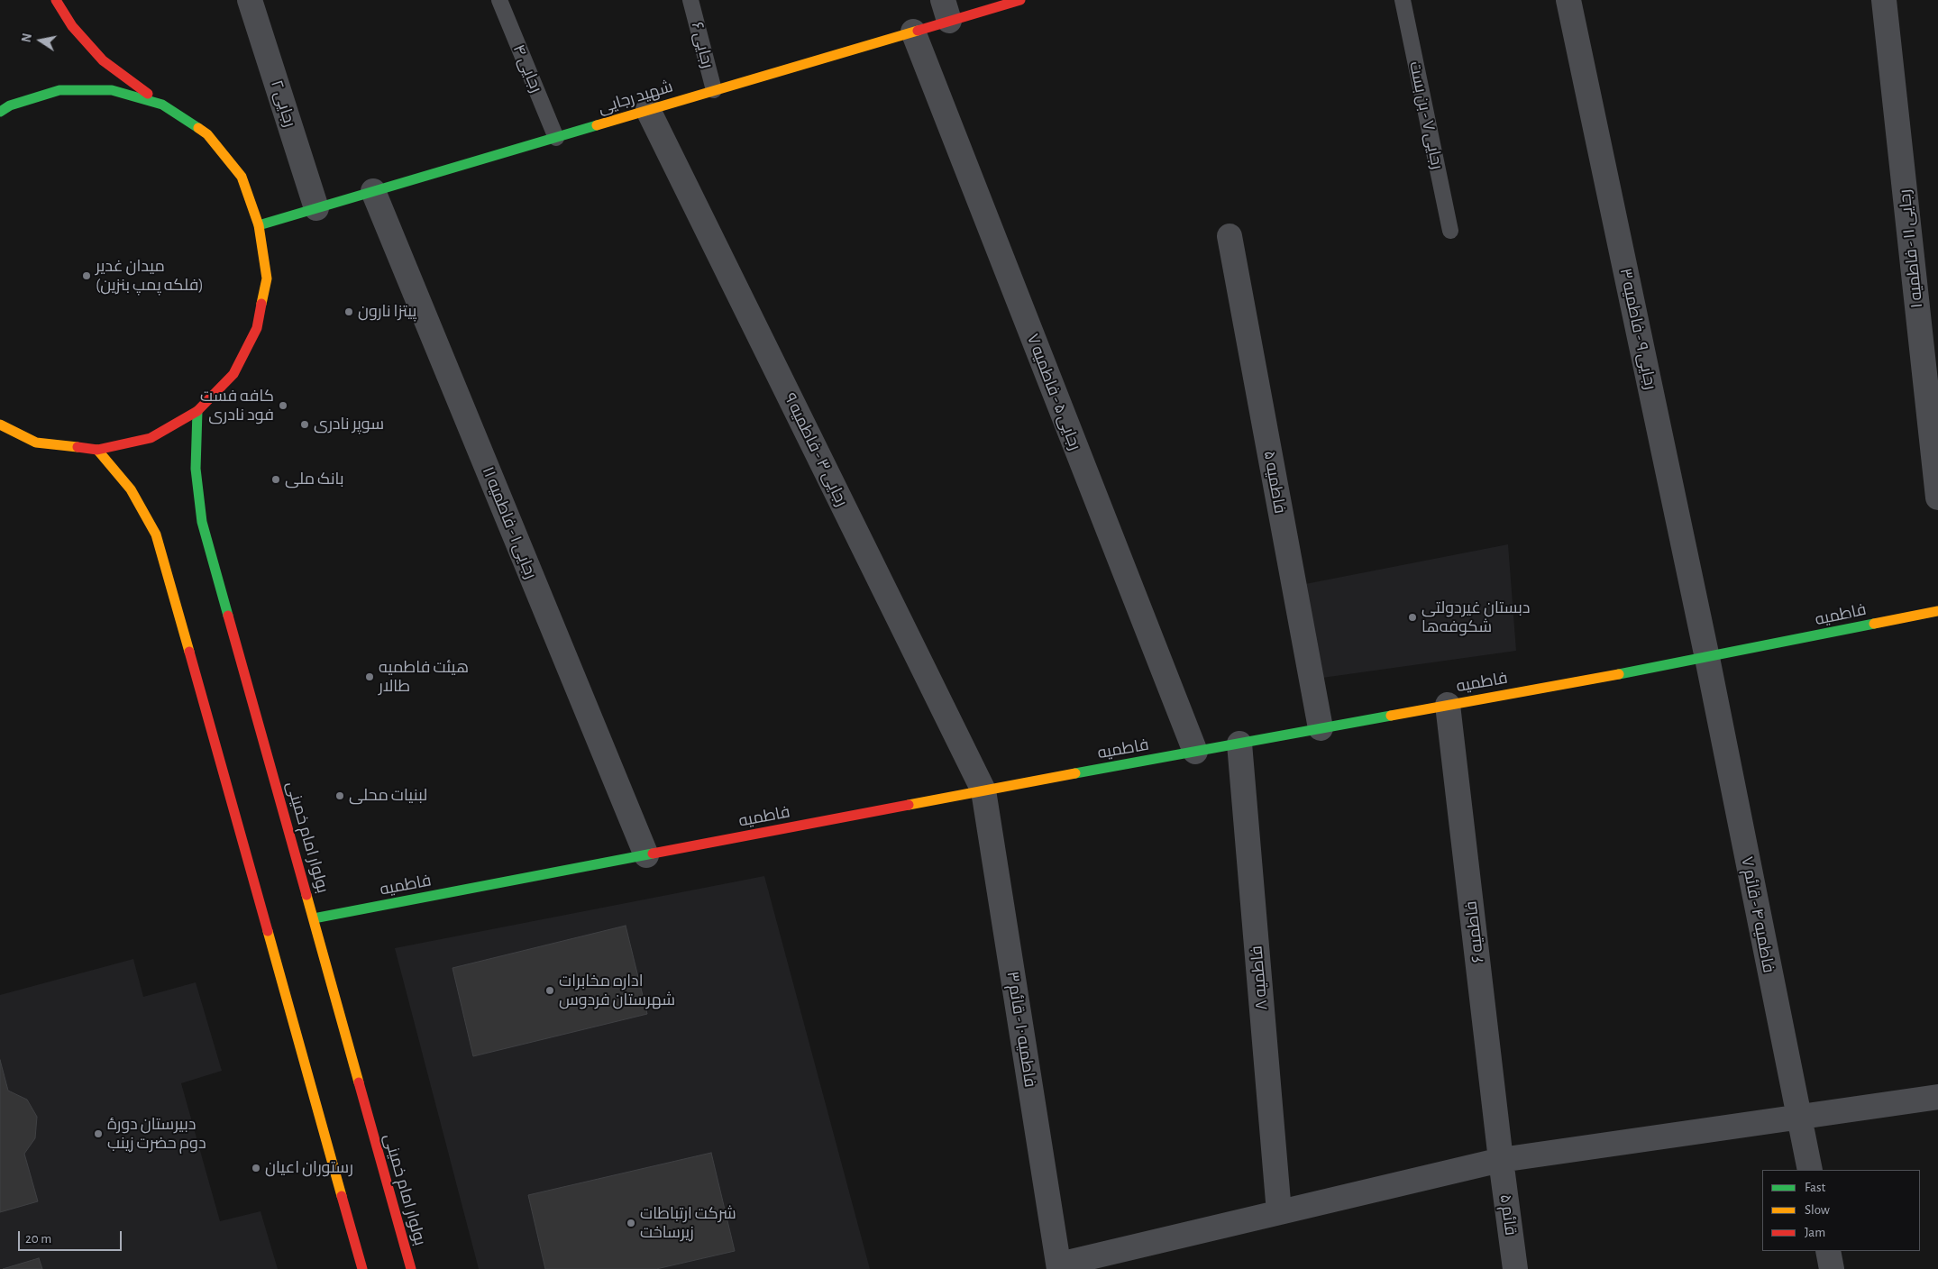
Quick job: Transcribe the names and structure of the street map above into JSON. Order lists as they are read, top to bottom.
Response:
{
  "streets": {
    "main road": ["شهید رجایی", "فاطمیه", "بولوار امام خمینی"],
    "street": [
      "رجایی ۲",
      "رجایی ۱۱ - فاطمیه ۱",
      "رجایی ۹ - فاطمیه ۳",
      "رجایی ۵ - فاطمیه ۷",
      "رجایی ۳ - فاطمیه ۹",
      "فاطمیه ۵",
      "رجایی ۱ - فاطمیه ۱۱",
      "فاطمیه ۴ - قائم ۷",
      "فاطمیه ۶",
      "فاطمیه ۸",
      "فاطمیه ۱۰ - قائم ۳",
      "قائم ۵"
    ],
    "lane": ["رجایی ۶", "رجایی ۴", "رجایی ۷ - بن بست"]
  },
  "crossings": [
    ["رجایی ۶", "شهید رجایی"],
    ["رجایی ۴", "شهید رجایی"],
    ["شهید رجایی", "رجایی ۲"],
    ["شهید رجایی", "رجایی ۵ - فاطمیه ۷"],
    ["شهید رجایی", "رجایی ۳ - فاطمیه ۹"],
    ["شهید رجایی", "رجایی ۱ - فاطمیه ۱۱"],
    ["رجایی ۹ - فاطمیه ۳", "فاطمیه"],
    ["رجایی ۹ - فاطمیه ۳", "فاطمیه ۴ - قائم ۷"],
    ["رجایی ۵ - فاطمیه ۷", "فاطمیه"],
    ["رجایی ۳ - فاطمیه ۹", "فاطمیه"],
    ["رجایی ۳ - فاطمیه ۹", "فاطمیه ۱۰ - قائم ۳"],
    ["فاطمیه ۵", "فاطمیه"],
    ["رجایی ۱ - فاطمیه ۱۱", "فاطمیه"],
    ["فاطمیه", "بولوار امام خمینی"],
    ["فاطمیه", "فاطمیه ۴ - قائم ۷"],
    ["فاطمیه", "فاطمیه ۶"],
    ["فاطمیه", "فاطمیه ۸"],
    ["فاطمیه", "فاطمیه ۱۰ - قائم ۳"],
    ["فاطمیه ۶", "قائم ۵"]
  ],
  "places": [
    "میدان غدیر (فلکه پمپ بنزین)",
    "پیتزا نارون",
    "کافه فست فود نادری",
    "سوپر نادری",
    "بانک ملی",
    "دبستان غیردولتی شکوفه‌ها",
    "هيئت فاطمیه طالار",
    "لبنیات محلی",
    "اداره مخابرات شهرستان فردوس",
    "دبیرستان دورهٔ دوم حضرت زینب",
    "رستوران اعیان",
    "شرکت ارتباطات زیرساخت"
  ],
  "legend": ["Fast", "Slow", "Jam"],
  "scale_bar": "20 m",
  "north": "left"
}
